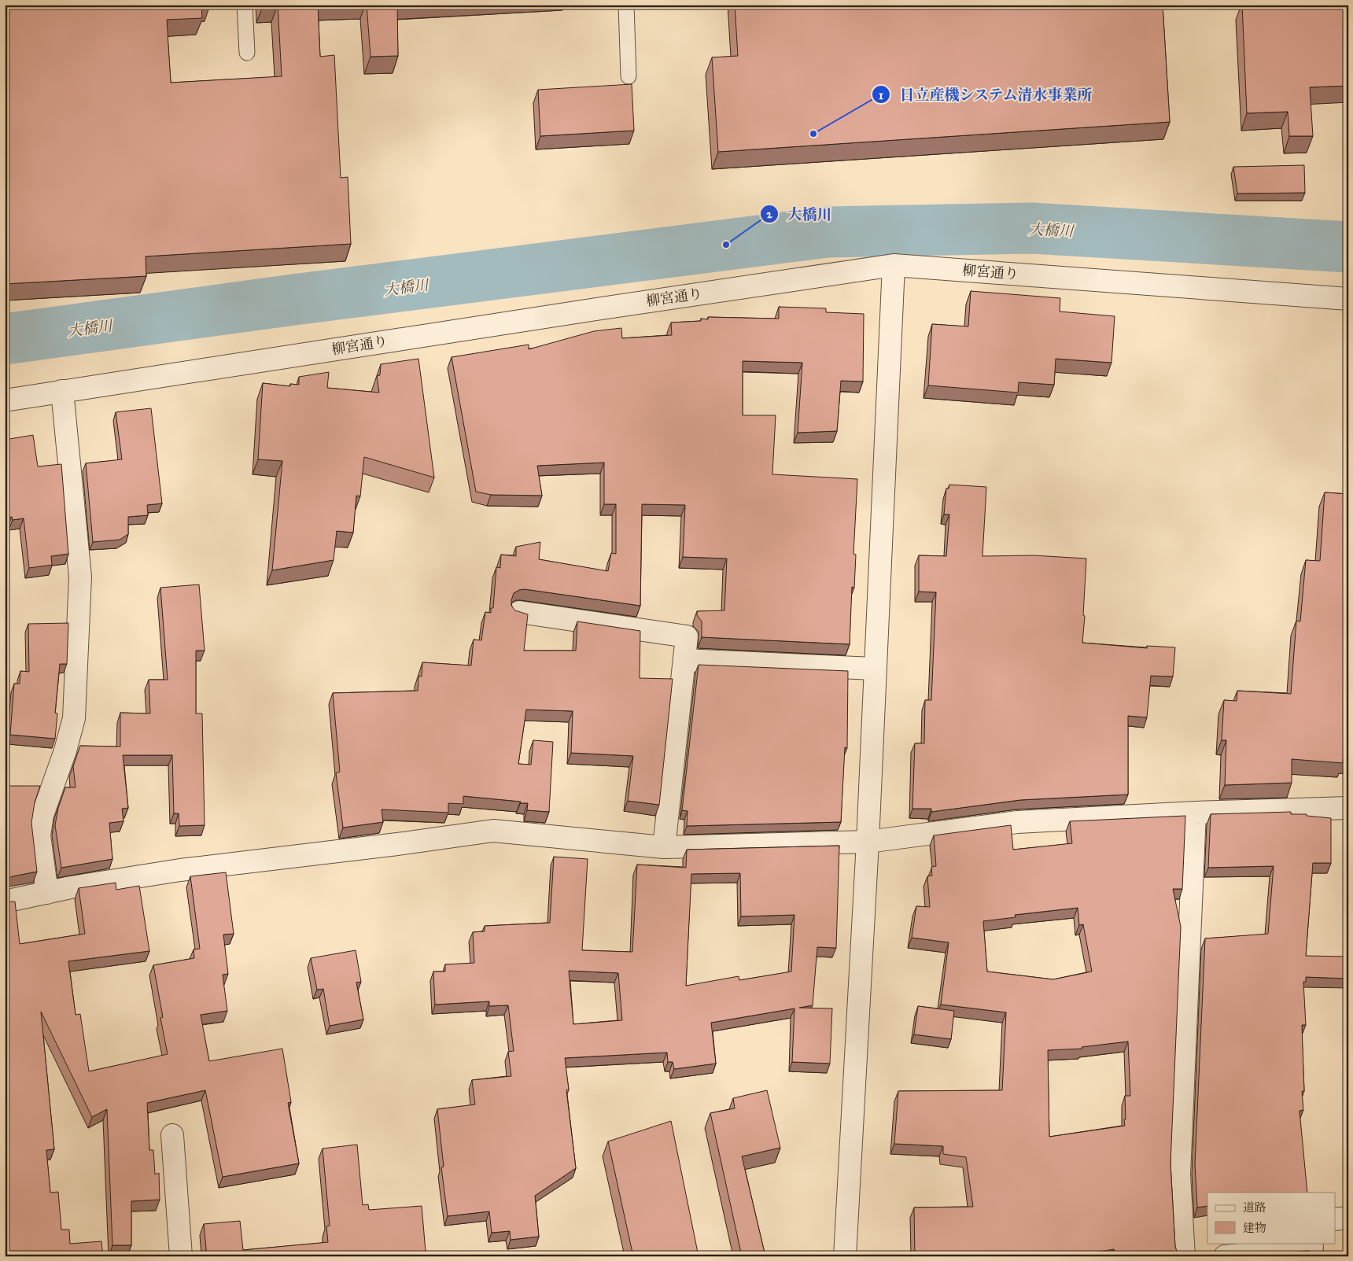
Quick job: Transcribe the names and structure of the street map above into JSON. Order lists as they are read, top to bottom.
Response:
{
  "streets": {
    "street": ["柳宮通り"]
  },
  "water": ["大橋川"],
  "places": ["日立産機システム清水事業所", "大橋川"],
  "legend": ["道路", "建物"]
}
